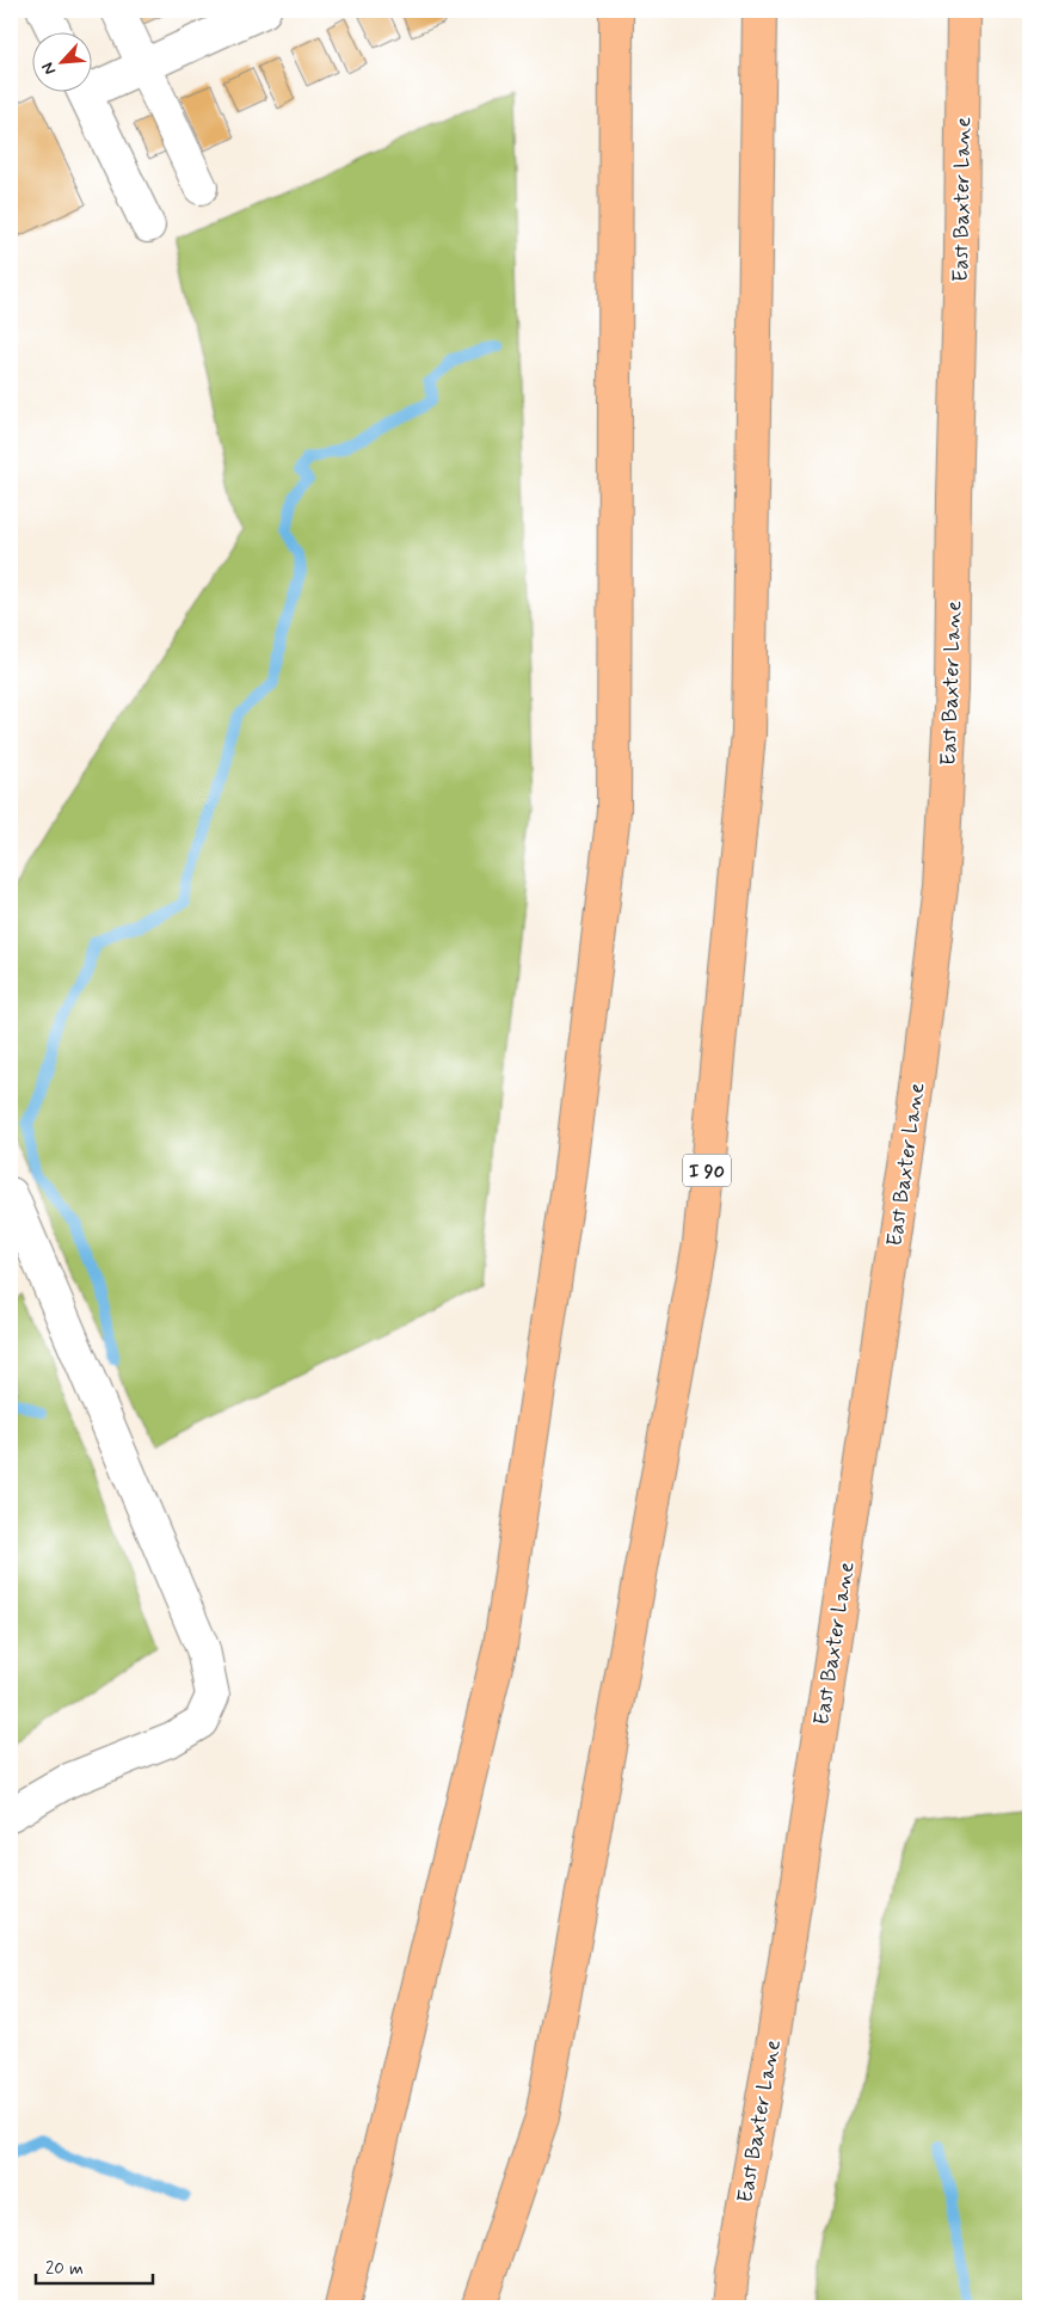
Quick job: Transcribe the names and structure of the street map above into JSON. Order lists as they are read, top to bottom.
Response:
{
  "streets": {
    "main road": ["East Baxter Lane", "I 90"]
  },
  "scale_bar": "20 m",
  "north": "bottom left"
}
